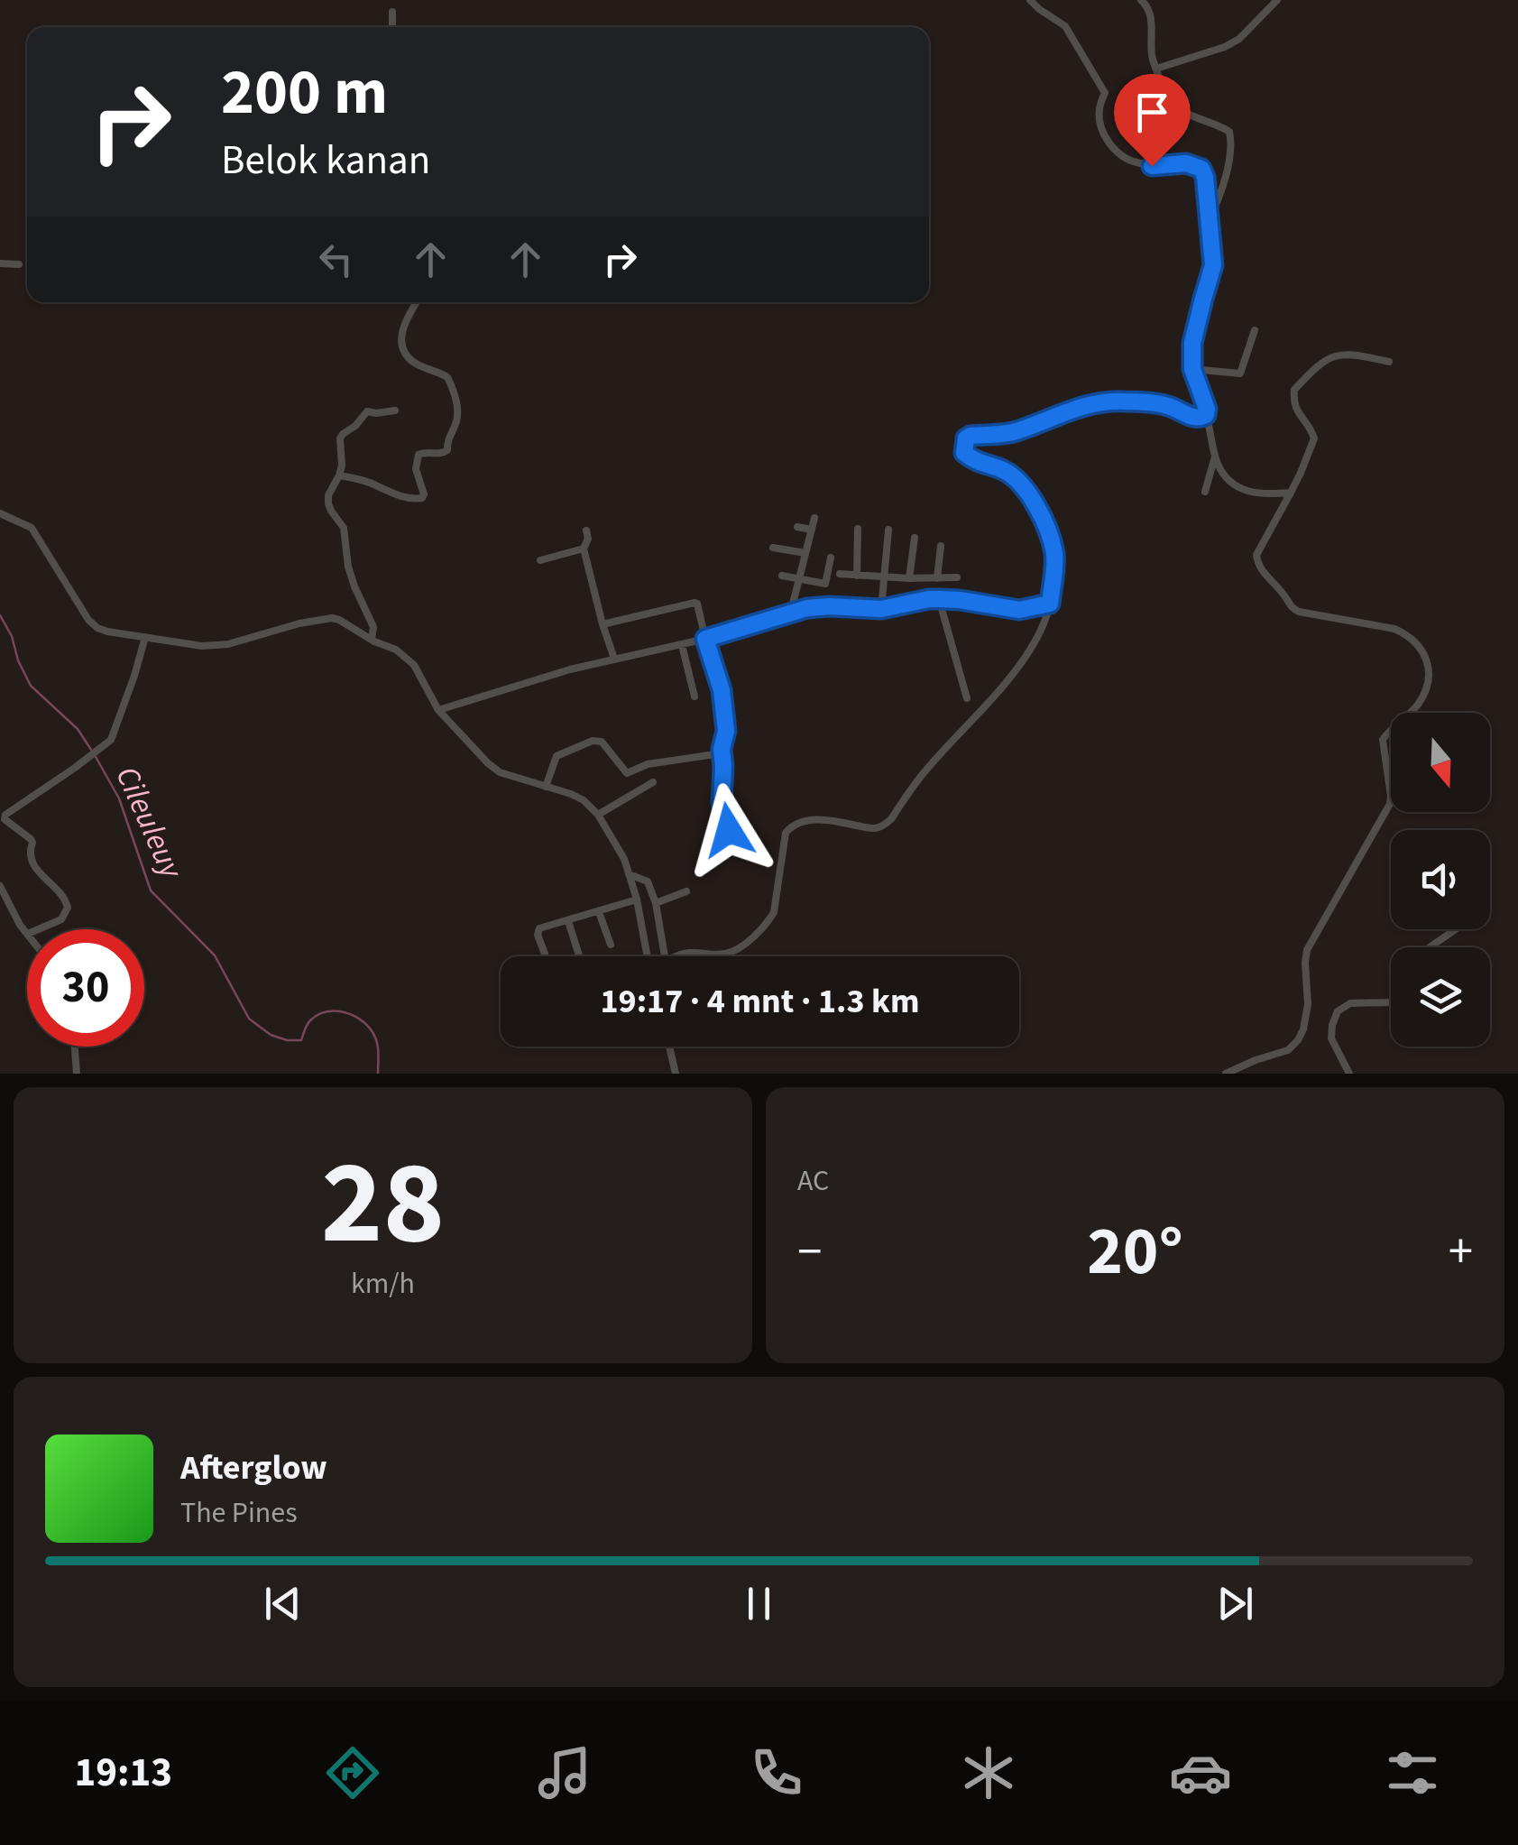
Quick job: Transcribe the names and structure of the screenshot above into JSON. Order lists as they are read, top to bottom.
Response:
{
  "water": ["Cileuleuy"],
  "north": "bottom",
  "page": {
    "turn": ["200 m", "Belok kanan"],
    "limit": "30",
    "trip": "19:17 · 4 mnt · 1.3 km",
    "tile": [
      ["28", "km/h"],
      "AC"
    ],
    "heat": ["−", "20°", "+"],
    "song": ["Afterglow", "The Pines"],
    "tabs": "19:13"
  }
}
